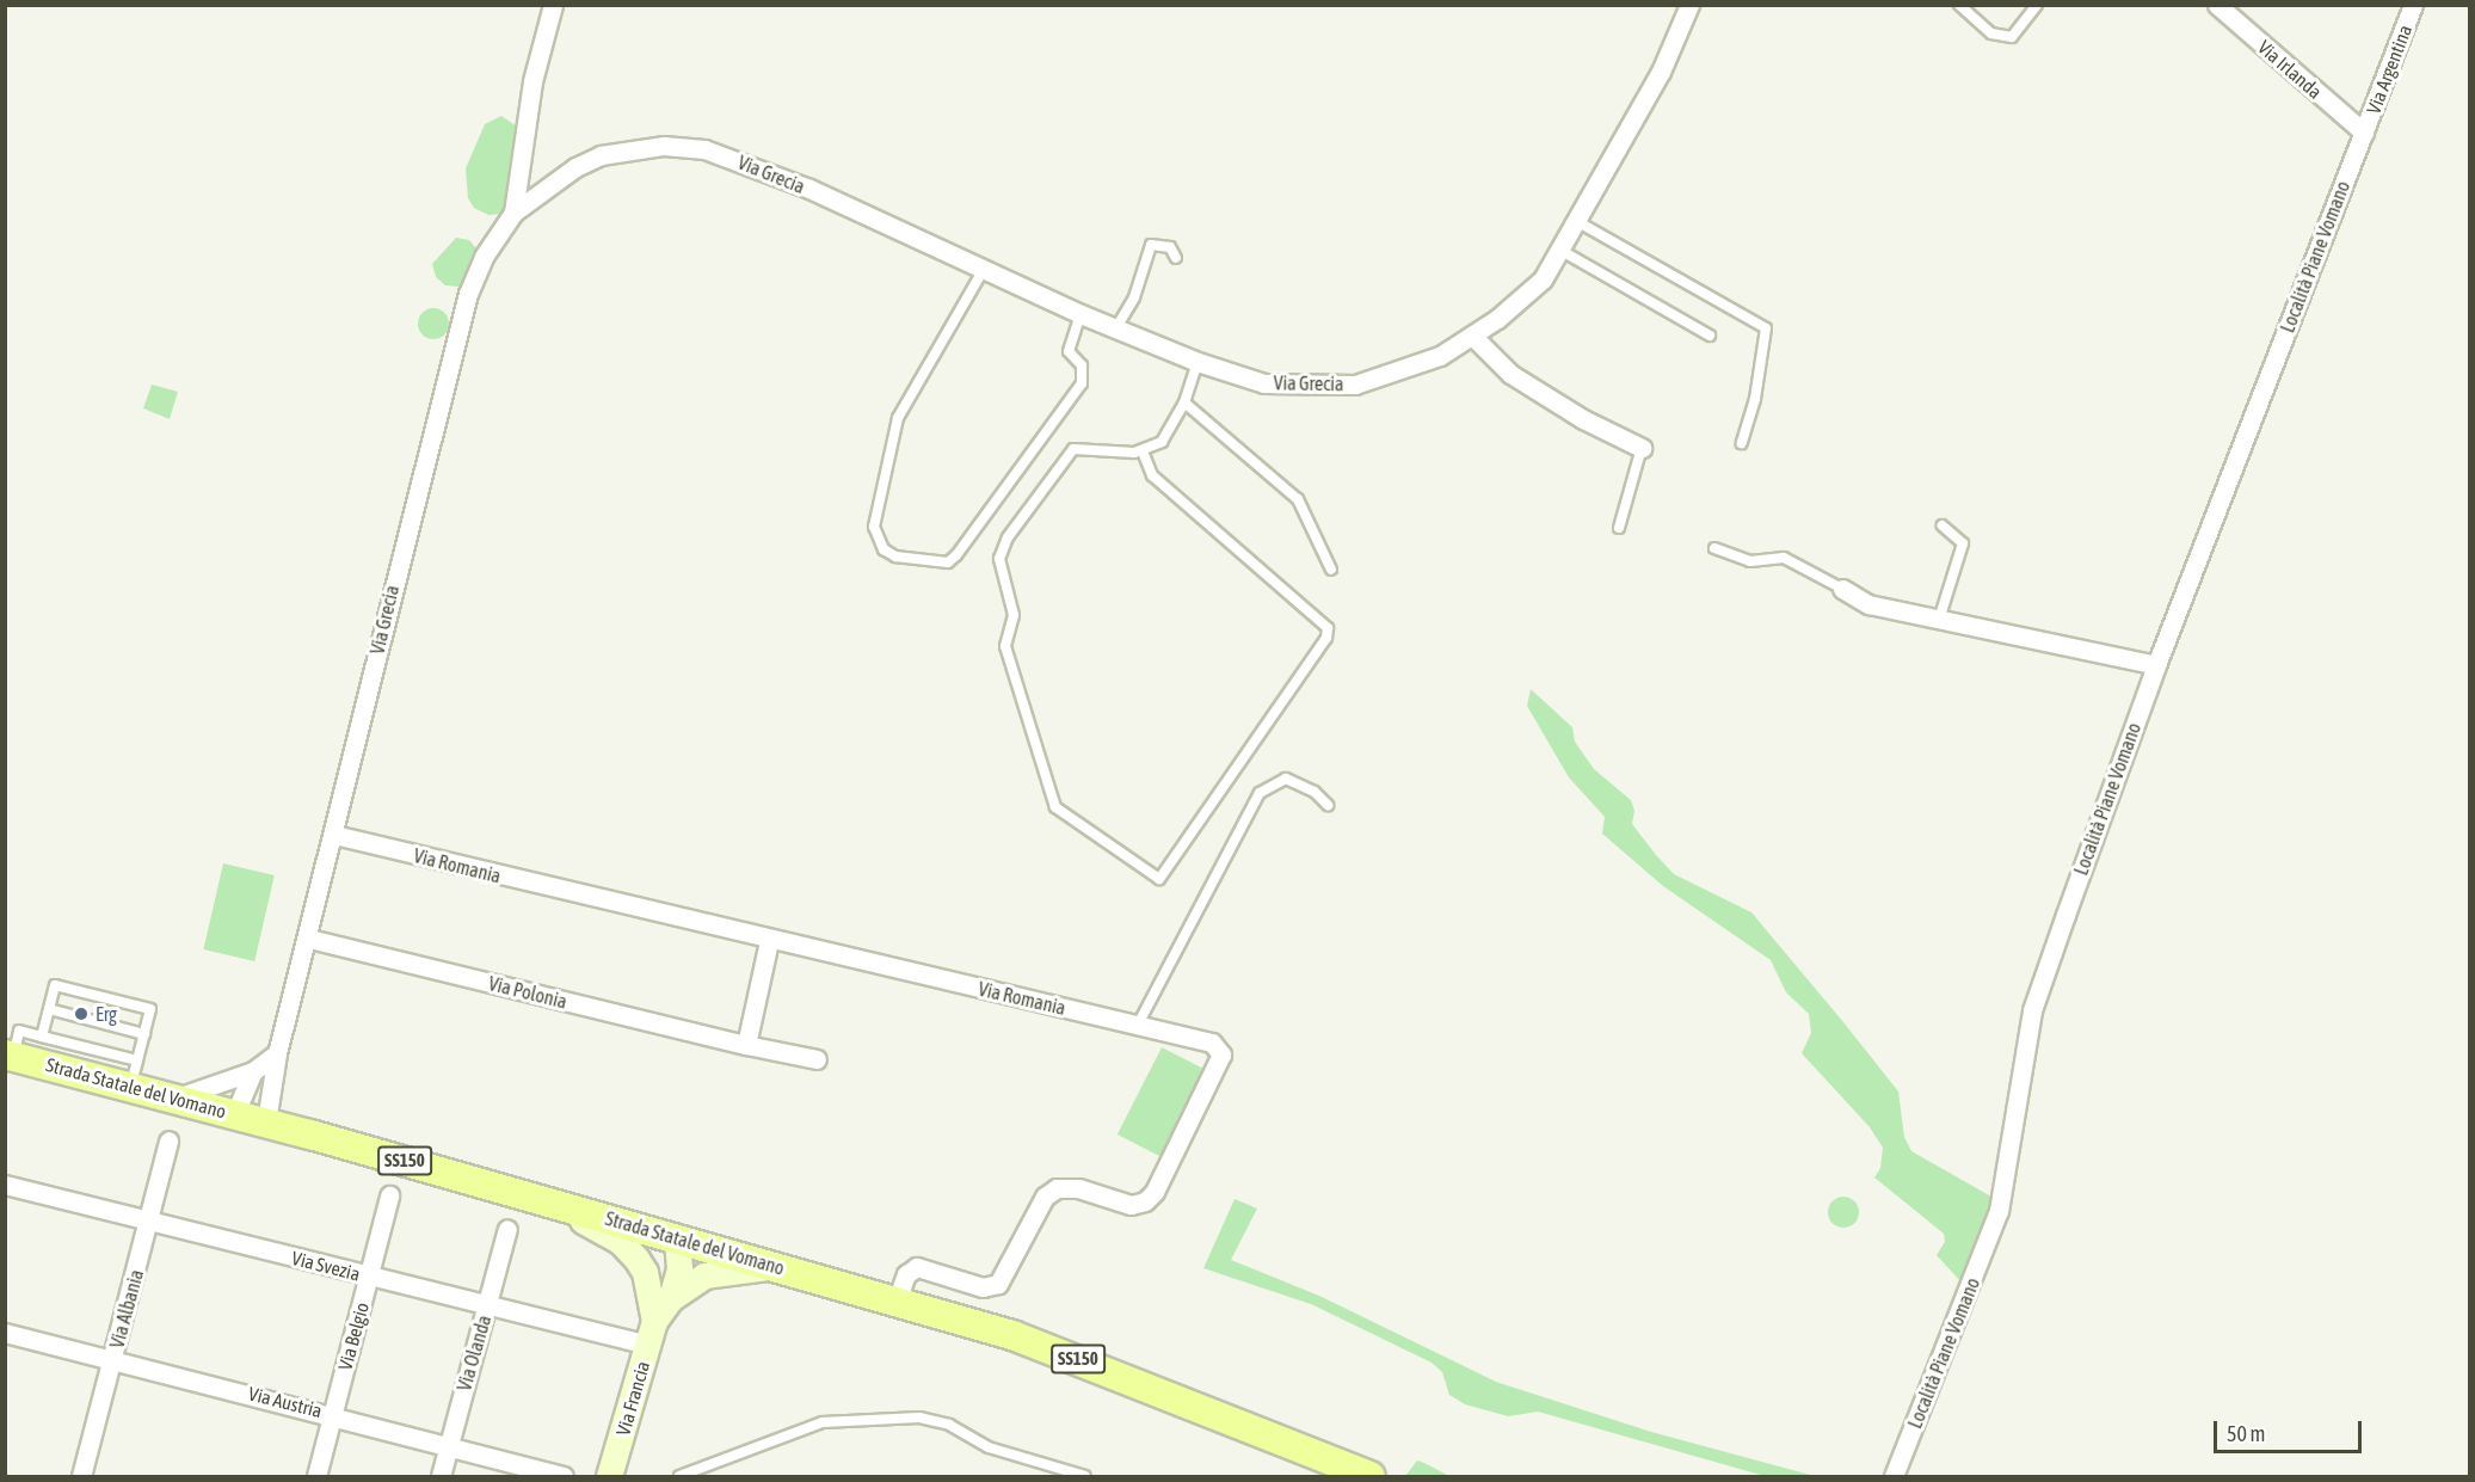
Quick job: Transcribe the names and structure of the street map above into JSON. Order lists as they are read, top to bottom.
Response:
{
  "streets": {
    "main road": ["Strada Statale del Vomano", "SS150", "Via Francia"],
    "street": [
      "Via Irlanda",
      "Via Argentina",
      "Via Grecia",
      "Località Piane Vomano",
      "Via Romania",
      "Via Polonia",
      "Via Svezia",
      "Via Albania",
      "Via Belgio",
      "Via Olanda",
      "Via Austria"
    ]
  },
  "crossings": [
    ["Via Irlanda", "Via Argentina"],
    ["Via Irlanda", "Località Piane Vomano"],
    ["Via Argentina", "Località Piane Vomano"],
    ["Via Grecia", "Via Romania"],
    ["Via Grecia", "Via Polonia"],
    ["Via Grecia", "Strada Statale del Vomano"],
    ["Via Romania", "Strada Statale del Vomano"],
    ["Strada Statale del Vomano", "Via Francia"],
    ["Via Svezia", "Via Albania"],
    ["Via Svezia", "Via Belgio"],
    ["Via Svezia", "Via Olanda"],
    ["Via Svezia", "Via Francia"],
    ["Via Albania", "Via Austria"],
    ["Via Belgio", "Via Austria"],
    ["Via Olanda", "Via Austria"]
  ],
  "places": ["Erg"],
  "scale_bar": "50 m"
}
